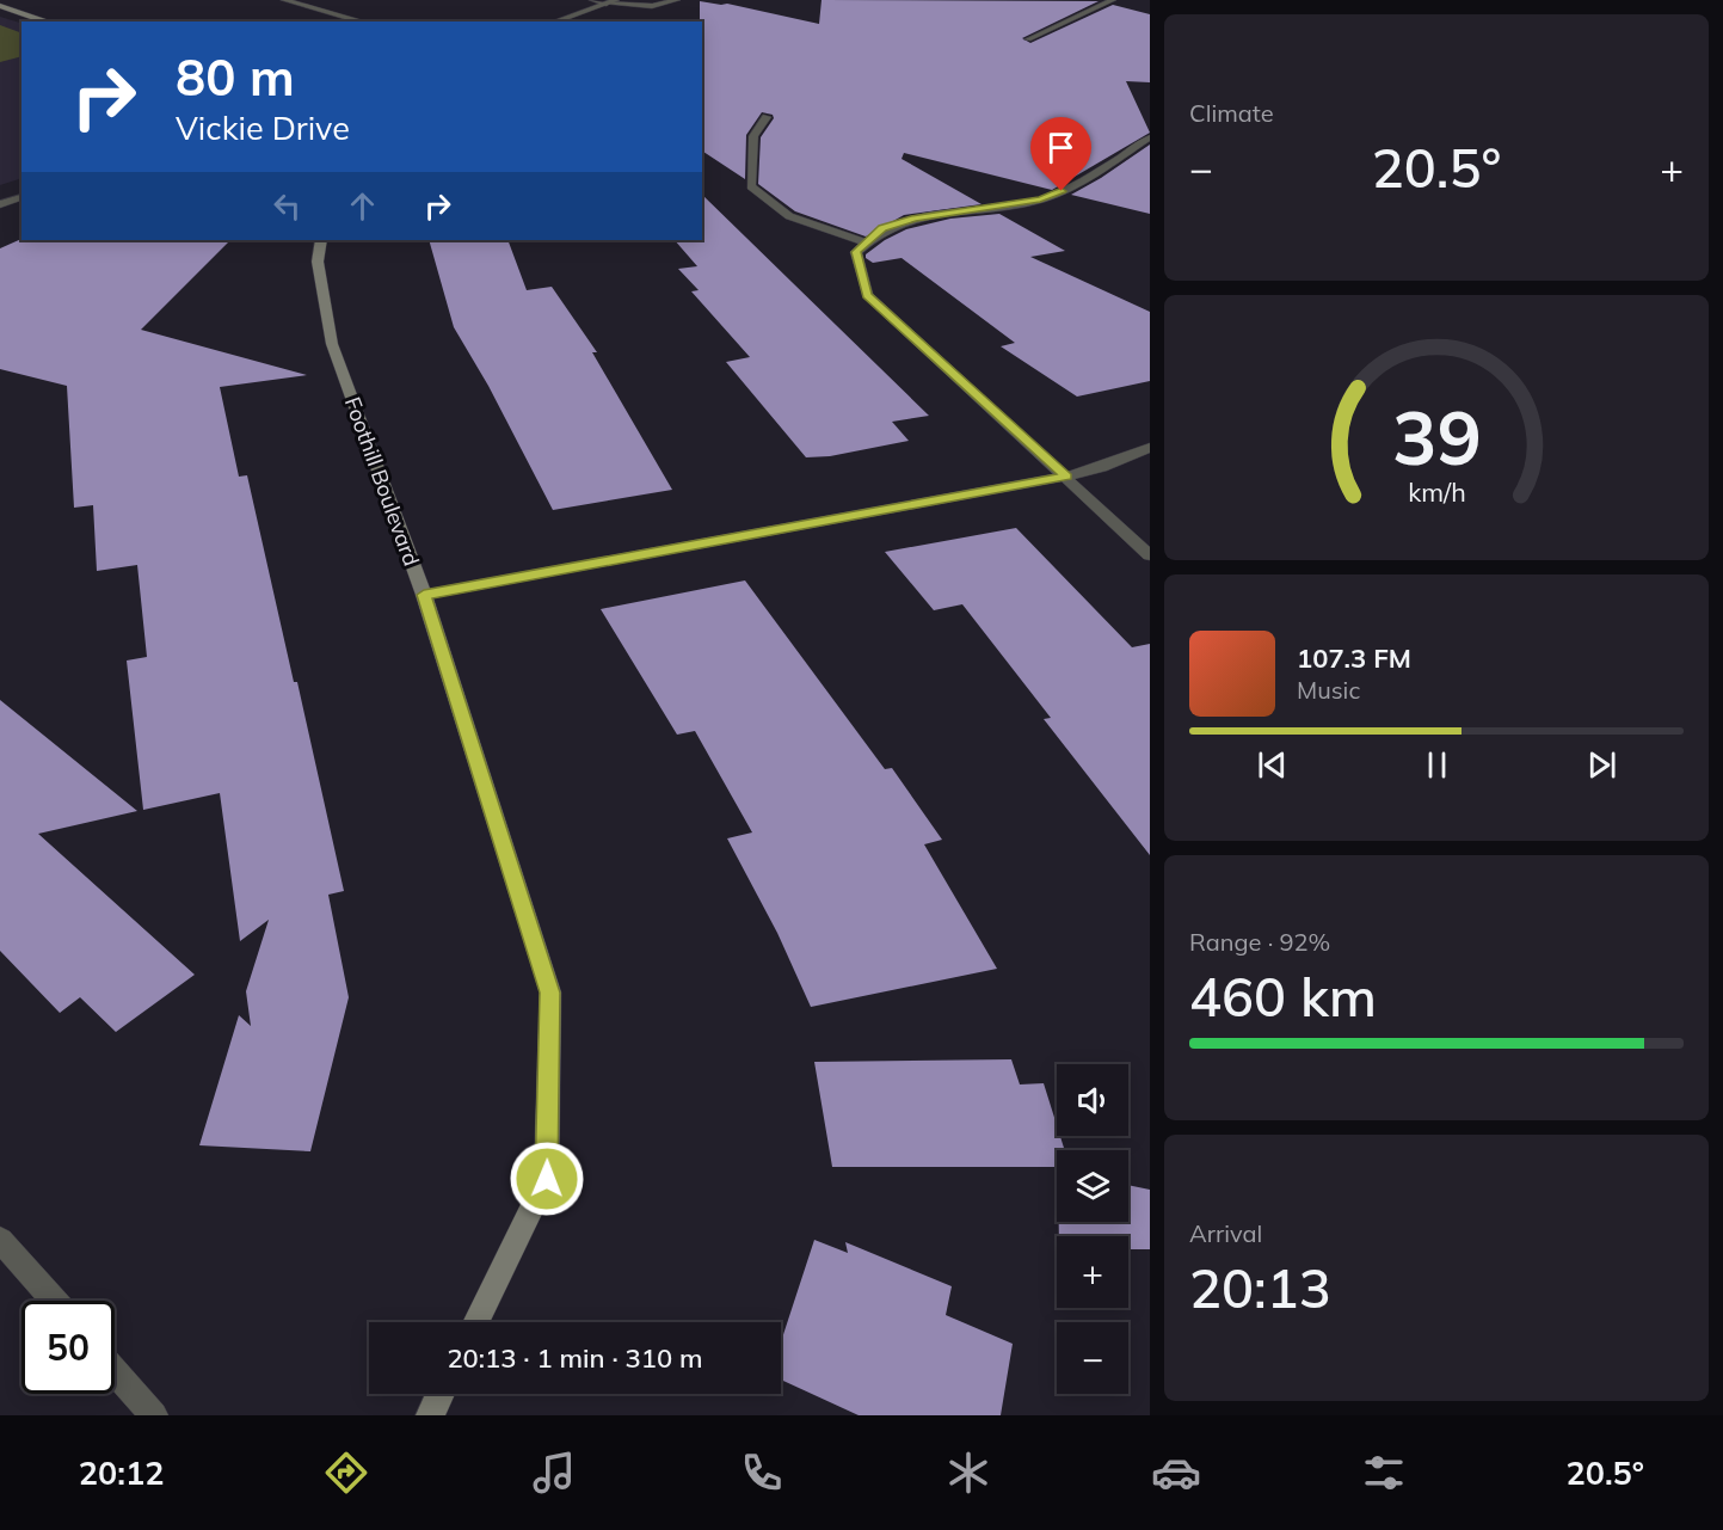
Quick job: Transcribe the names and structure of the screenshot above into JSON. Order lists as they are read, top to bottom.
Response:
{
  "streets": {
    "main road": ["Foothill Boulevard"]
  },
  "page": {
    "tile": [
      "Climate",
      ["Range · 92%", "460 km"],
      ["Arrival", "20:13"]
    ],
    "turn": ["80 m", "Vickie Drive"],
    "heat": ["−", "20.5°", "+"],
    "song": ["107.3 FM", "Music"],
    "map_buttons": ["+", "−"],
    "limit": "50",
    "trip": "20:13 · 1 min · 310 m",
    "tabs": ["20:12", "20.5°"],
    "gauge": ["39", "km/h"]
  }
}
